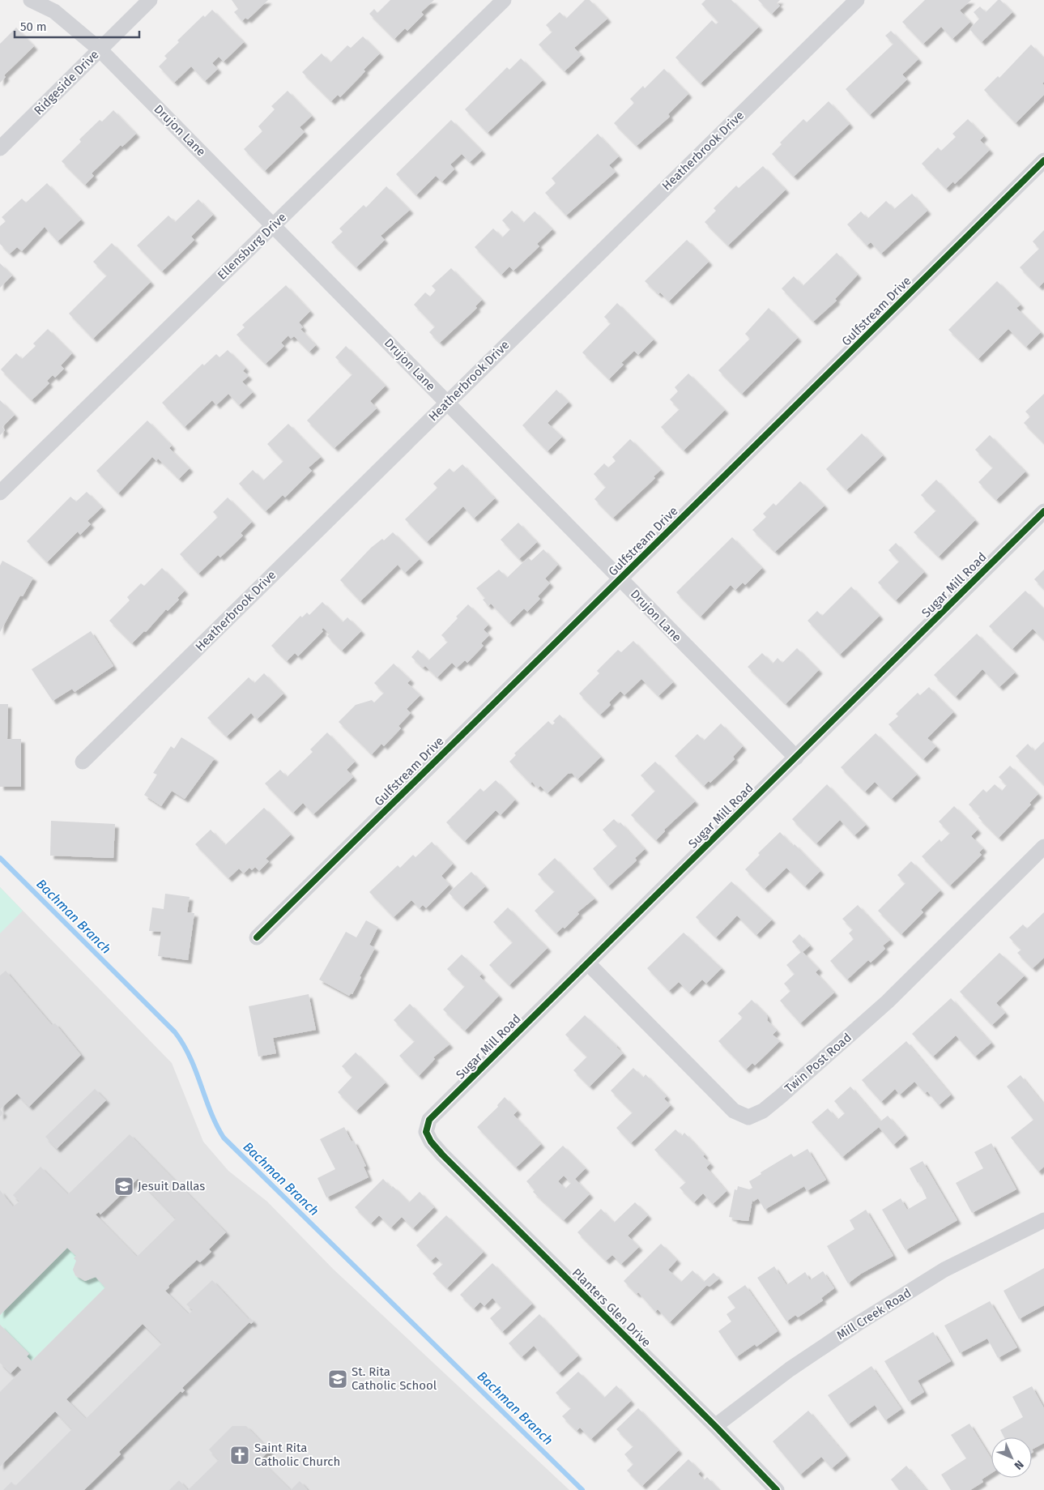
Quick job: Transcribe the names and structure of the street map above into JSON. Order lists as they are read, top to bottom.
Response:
{
  "streets": {
    "street": [
      "Ridgeside Drive",
      "Drujon Lane",
      "Heatherbrook Drive",
      "Ellensburg Drive",
      "Gulfstream Drive",
      "Sugar Mill Road",
      "Twin Post Road",
      "Planters Glen Drive",
      "Mill Creek Road"
    ]
  },
  "crossings": [
    ["Ridgeside Drive", "Drujon Lane"],
    ["Drujon Lane", "Heatherbrook Drive"],
    ["Drujon Lane", "Ellensburg Drive"],
    ["Drujon Lane", "Gulfstream Drive"],
    ["Drujon Lane", "Sugar Mill Road"],
    ["Sugar Mill Road", "Twin Post Road"],
    ["Sugar Mill Road", "Planters Glen Drive"],
    ["Planters Glen Drive", "Mill Creek Road"]
  ],
  "water": ["Bachman Branch"],
  "places": {
    "school or university": ["Jesuit Dallas", "St. Rita Catholic School"],
    "church": ["Saint Rita Catholic Church"]
  },
  "scale_bar": "50 m",
  "north": "bottom right"
}
